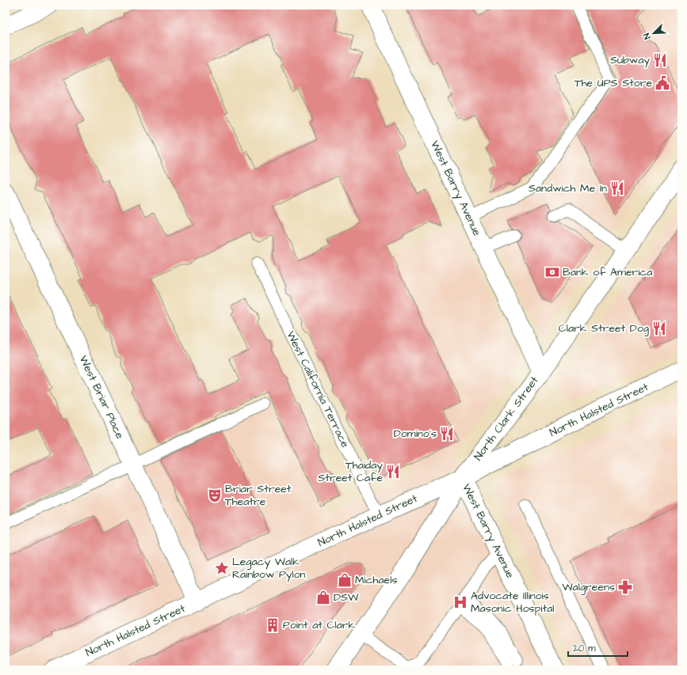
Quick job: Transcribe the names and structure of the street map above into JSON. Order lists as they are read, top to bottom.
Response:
{
  "streets": {
    "main road": [
      "West Barry Avenue",
      "West Briar Place",
      "North Halsted Street",
      "North Clark Street"
    ],
    "lane": ["West California Terrace"]
  },
  "crossings": [
    ["West Barry Avenue", "North Halsted Street"],
    ["West Barry Avenue", "North Clark Street"],
    ["West California Terrace", "North Halsted Street"],
    ["West Briar Place", "North Halsted Street"],
    ["North Halsted Street", "North Clark Street"]
  ],
  "places": {
    "restaurant": [
      "Subway",
      "Sandwich Me In",
      "Clark Street Dog",
      "Domino's",
      "Thaiday Street Cafe"
    ],
    "public building": ["The UPS Store"],
    "bank": ["Bank of America"],
    "theatre": ["Briar Street Theatre"],
    "place": ["Legacy Walk Rainbow Pylon"],
    "shop": ["Michaels", "DSW"],
    "pharmacy": ["Walgreens"],
    "hospital": ["Advocate Illinois Masonic Hospital"],
    "building": ["Point at Clark"]
  },
  "scale_bar": "20 m",
  "north": "bottom left"
}
